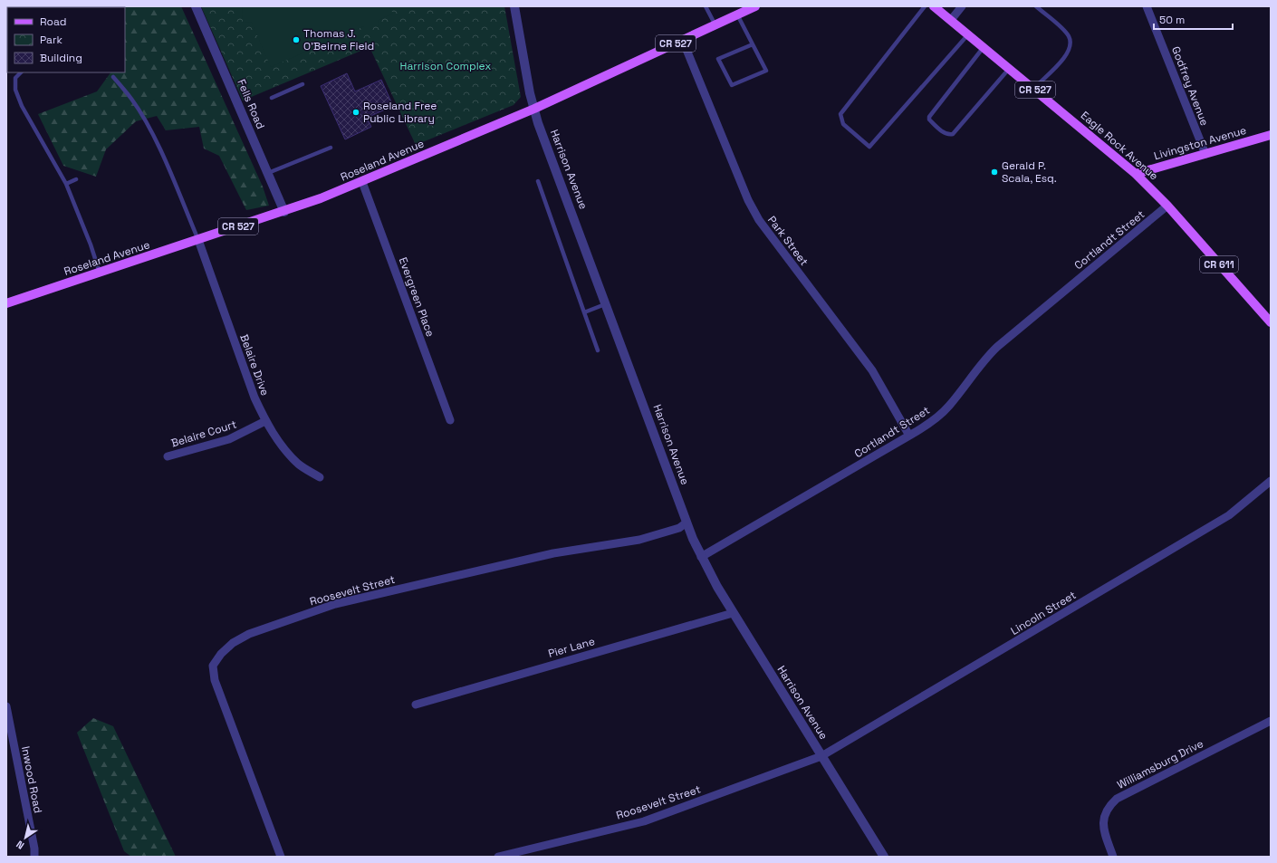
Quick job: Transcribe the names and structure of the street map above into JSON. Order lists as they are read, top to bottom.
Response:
{
  "streets": {
    "main road": [
      "CR 527",
      "Livingston Avenue",
      "Eagle Rock Avenue",
      "Roseland Avenue",
      "CR 611"
    ],
    "street": [
      "Godfrey Avenue",
      "Fells Road",
      "Harrison Avenue",
      "Cortlandt Street",
      "Park Street",
      "Evergreen Place",
      "Belaire Drive",
      "Belaire Court",
      "Roosevelt Street",
      "Lincoln Street",
      "Pier Lane",
      "Williamsburg Drive",
      "Inwood Road"
    ]
  },
  "crossings": [
    ["Godfrey Avenue", "Livingston Avenue"],
    ["Fells Road", "Roseland Avenue"],
    ["Livingston Avenue", "Eagle Rock Avenue"],
    ["Eagle Rock Avenue", "Cortlandt Street"],
    ["Roseland Avenue", "Harrison Avenue"],
    ["Roseland Avenue", "Park Street"],
    ["Roseland Avenue", "Evergreen Place"],
    ["Roseland Avenue", "Belaire Drive"],
    ["Harrison Avenue", "Cortlandt Street"],
    ["Harrison Avenue", "Roosevelt Street"],
    ["Harrison Avenue", "Lincoln Street"],
    ["Harrison Avenue", "Pier Lane"],
    ["Cortlandt Street", "Park Street"],
    ["Belaire Drive", "Belaire Court"],
    ["Roosevelt Street", "Lincoln Street"]
  ],
  "parks": ["Harrison Complex"],
  "places": ["Thomas J. O'Beirne Field", "Roseland Free Public Library", "Gerald P. Scala, Esq."],
  "legend": ["Road", "Park", "Building"],
  "scale_bar": "50 m",
  "north": "bottom left"
}
